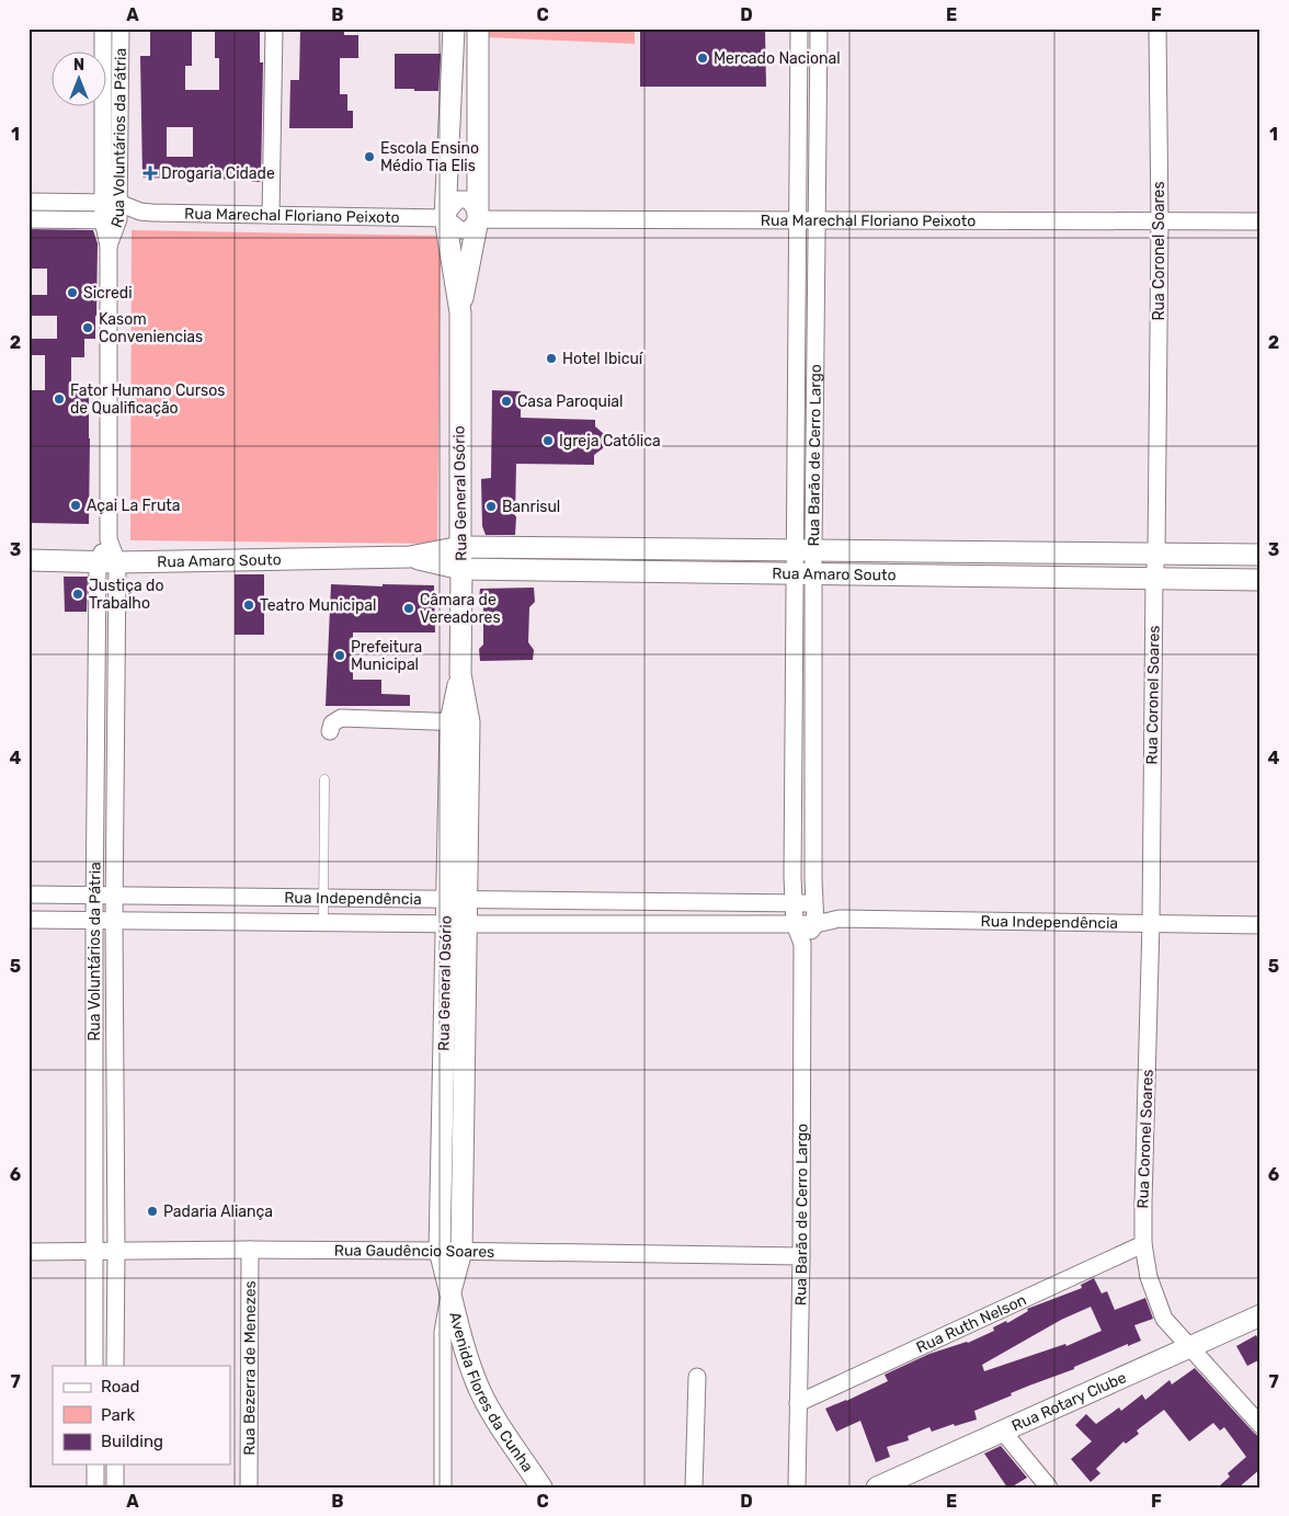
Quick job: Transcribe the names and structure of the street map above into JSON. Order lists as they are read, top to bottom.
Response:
{
  "streets": {
    "street": [
      "Rua Voluntários da Pátria",
      "Rua Marechal Floriano Peixoto",
      "Rua Coronel Soares",
      "Rua Barão de Cerro Largo",
      "Rua General Osório",
      "Rua Amaro Souto",
      "Rua Independência",
      "Rua Gaudêncio Soares",
      "Rua Ruth Nelson",
      "Rua Bezerra de Menezes",
      "Avenida Flores da Cunha",
      "Rua Rotary Clube"
    ]
  },
  "crossings": [
    ["Rua Voluntários da Pátria", "Rua Marechal Floriano Peixoto"],
    ["Rua Voluntários da Pátria", "Rua Amaro Souto"],
    ["Rua Voluntários da Pátria", "Rua Independência"],
    ["Rua Voluntários da Pátria", "Rua Gaudêncio Soares"],
    ["Rua Marechal Floriano Peixoto", "Rua Coronel Soares"],
    ["Rua Marechal Floriano Peixoto", "Rua Barão de Cerro Largo"],
    ["Rua Marechal Floriano Peixoto", "Rua General Osório"],
    ["Rua Coronel Soares", "Rua Amaro Souto"],
    ["Rua Coronel Soares", "Rua Independência"],
    ["Rua Coronel Soares", "Rua Ruth Nelson"],
    ["Rua Coronel Soares", "Rua Rotary Clube"],
    ["Rua Barão de Cerro Largo", "Rua Amaro Souto"],
    ["Rua Barão de Cerro Largo", "Rua Independência"],
    ["Rua Barão de Cerro Largo", "Rua Gaudêncio Soares"],
    ["Rua Barão de Cerro Largo", "Rua Ruth Nelson"],
    ["Rua General Osório", "Rua Amaro Souto"],
    ["Rua General Osório", "Rua Independência"],
    ["Rua General Osório", "Rua Gaudêncio Soares"],
    ["Rua General Osório", "Avenida Flores da Cunha"],
    ["Rua Gaudêncio Soares", "Rua Bezerra de Menezes"]
  ],
  "places": {
    "other": [
      "Mercado Nacional",
      "Escola Ensino Médio Tia Elis",
      "Sicredi",
      "Kasom Conveniencias",
      "Hotel Ibicuí",
      "Fator Humano Cursos de Qualificação",
      "Casa Paroquial",
      "Igreja Católica",
      "Açai La Fruta",
      "Banrisul",
      "Justiça do Trabalho",
      "Teatro Municipal",
      "Câmara de Vereadores",
      "Prefeitura Municipal",
      "Padaria Aliança"
    ],
    "health": ["Drogaria Cidade"]
  },
  "legend": ["Road", "Park", "Building"],
  "north": "top",
  "grid": {
    "columns": [
      "A",
      "B",
      "C",
      "D",
      "E",
      "F"
    ],
    "rows": [
      "1",
      "2",
      "3",
      "4",
      "5",
      "6",
      "7"
    ]
  }
}
